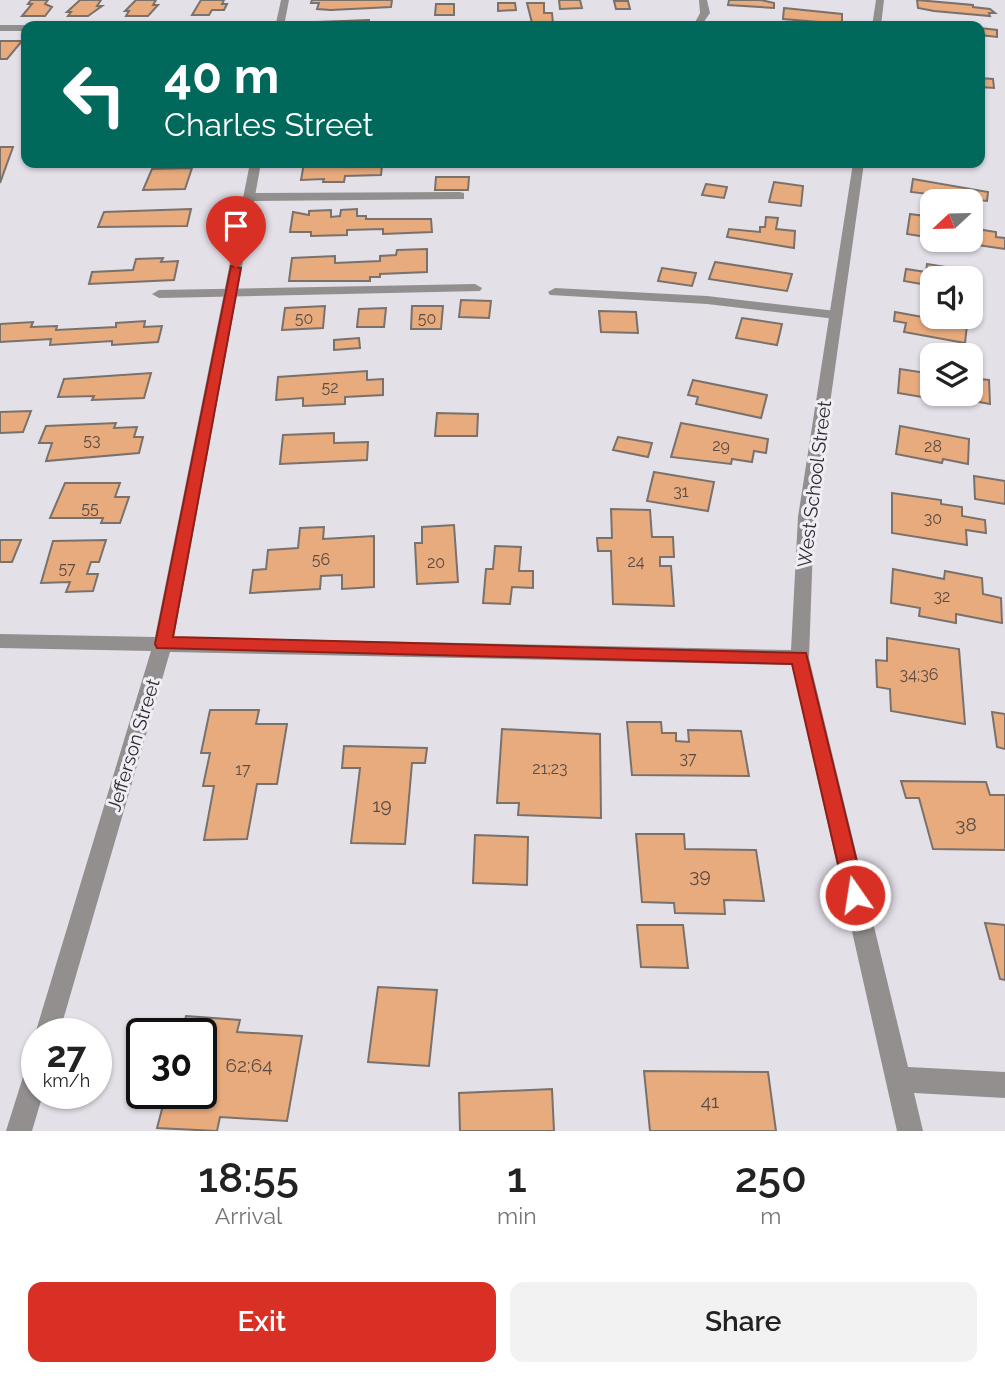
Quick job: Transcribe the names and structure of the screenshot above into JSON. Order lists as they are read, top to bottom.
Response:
{
  "streets": {
    "street": ["West School Street", "Jefferson Street"]
  },
  "house_numbers": [
    "50",
    "50",
    "52",
    "53",
    "29",
    "28",
    "31",
    "55",
    "30",
    "56",
    "24",
    "20",
    "57",
    "32",
    "34;36",
    "37",
    "21;23",
    "17",
    "19",
    "38",
    "39",
    "62;64",
    "41"
  ],
  "north": "left",
  "page": {
    "turn": ["40 m", "Charles Street"],
    "speed": "27 km/h",
    "limit": "30",
    "eta": [
      "18:55",
      "Arrival",
      "1",
      "min",
      "250",
      "m"
    ],
    "buttons": ["Exit", "Share"]
  }
}
